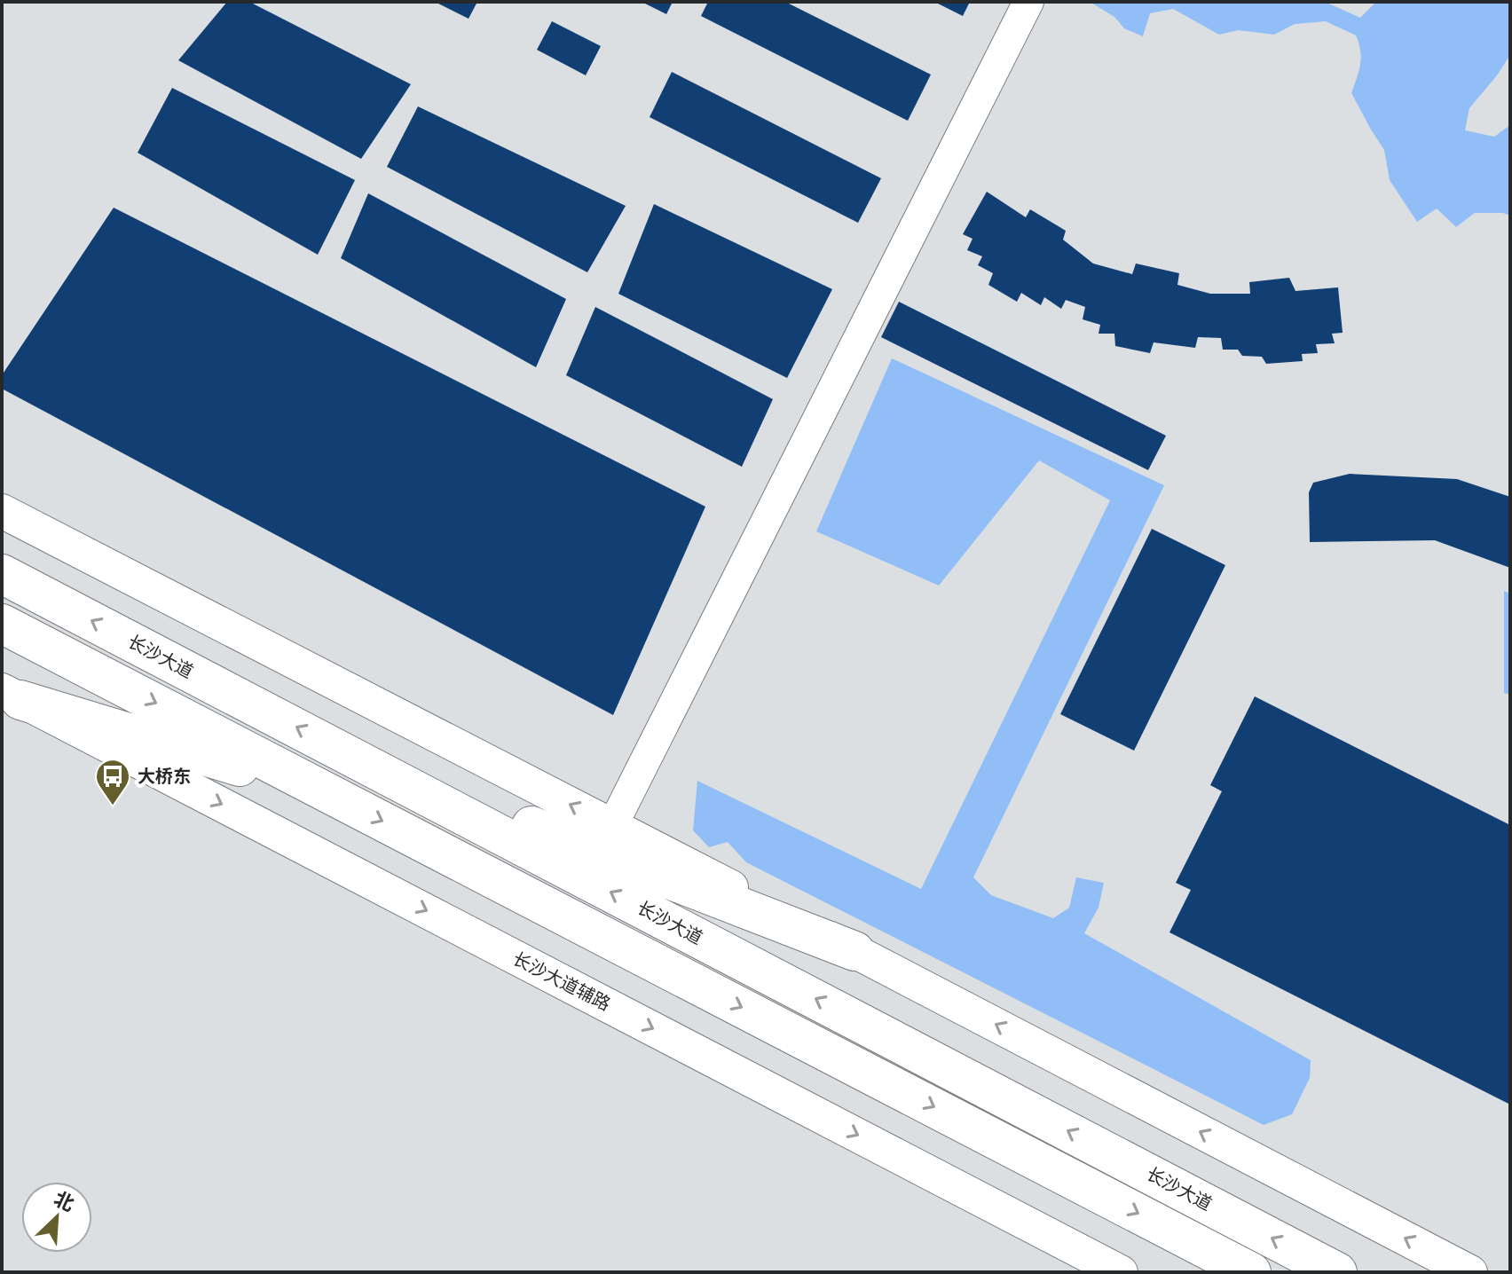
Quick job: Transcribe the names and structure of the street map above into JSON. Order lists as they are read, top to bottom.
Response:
{
  "streets": {
    "highway": ["长沙大道"],
    "main road": ["长沙大道辅路"]
  },
  "places": {
    "bus stop": ["大桥东"]
  },
  "north": "top right"
}
